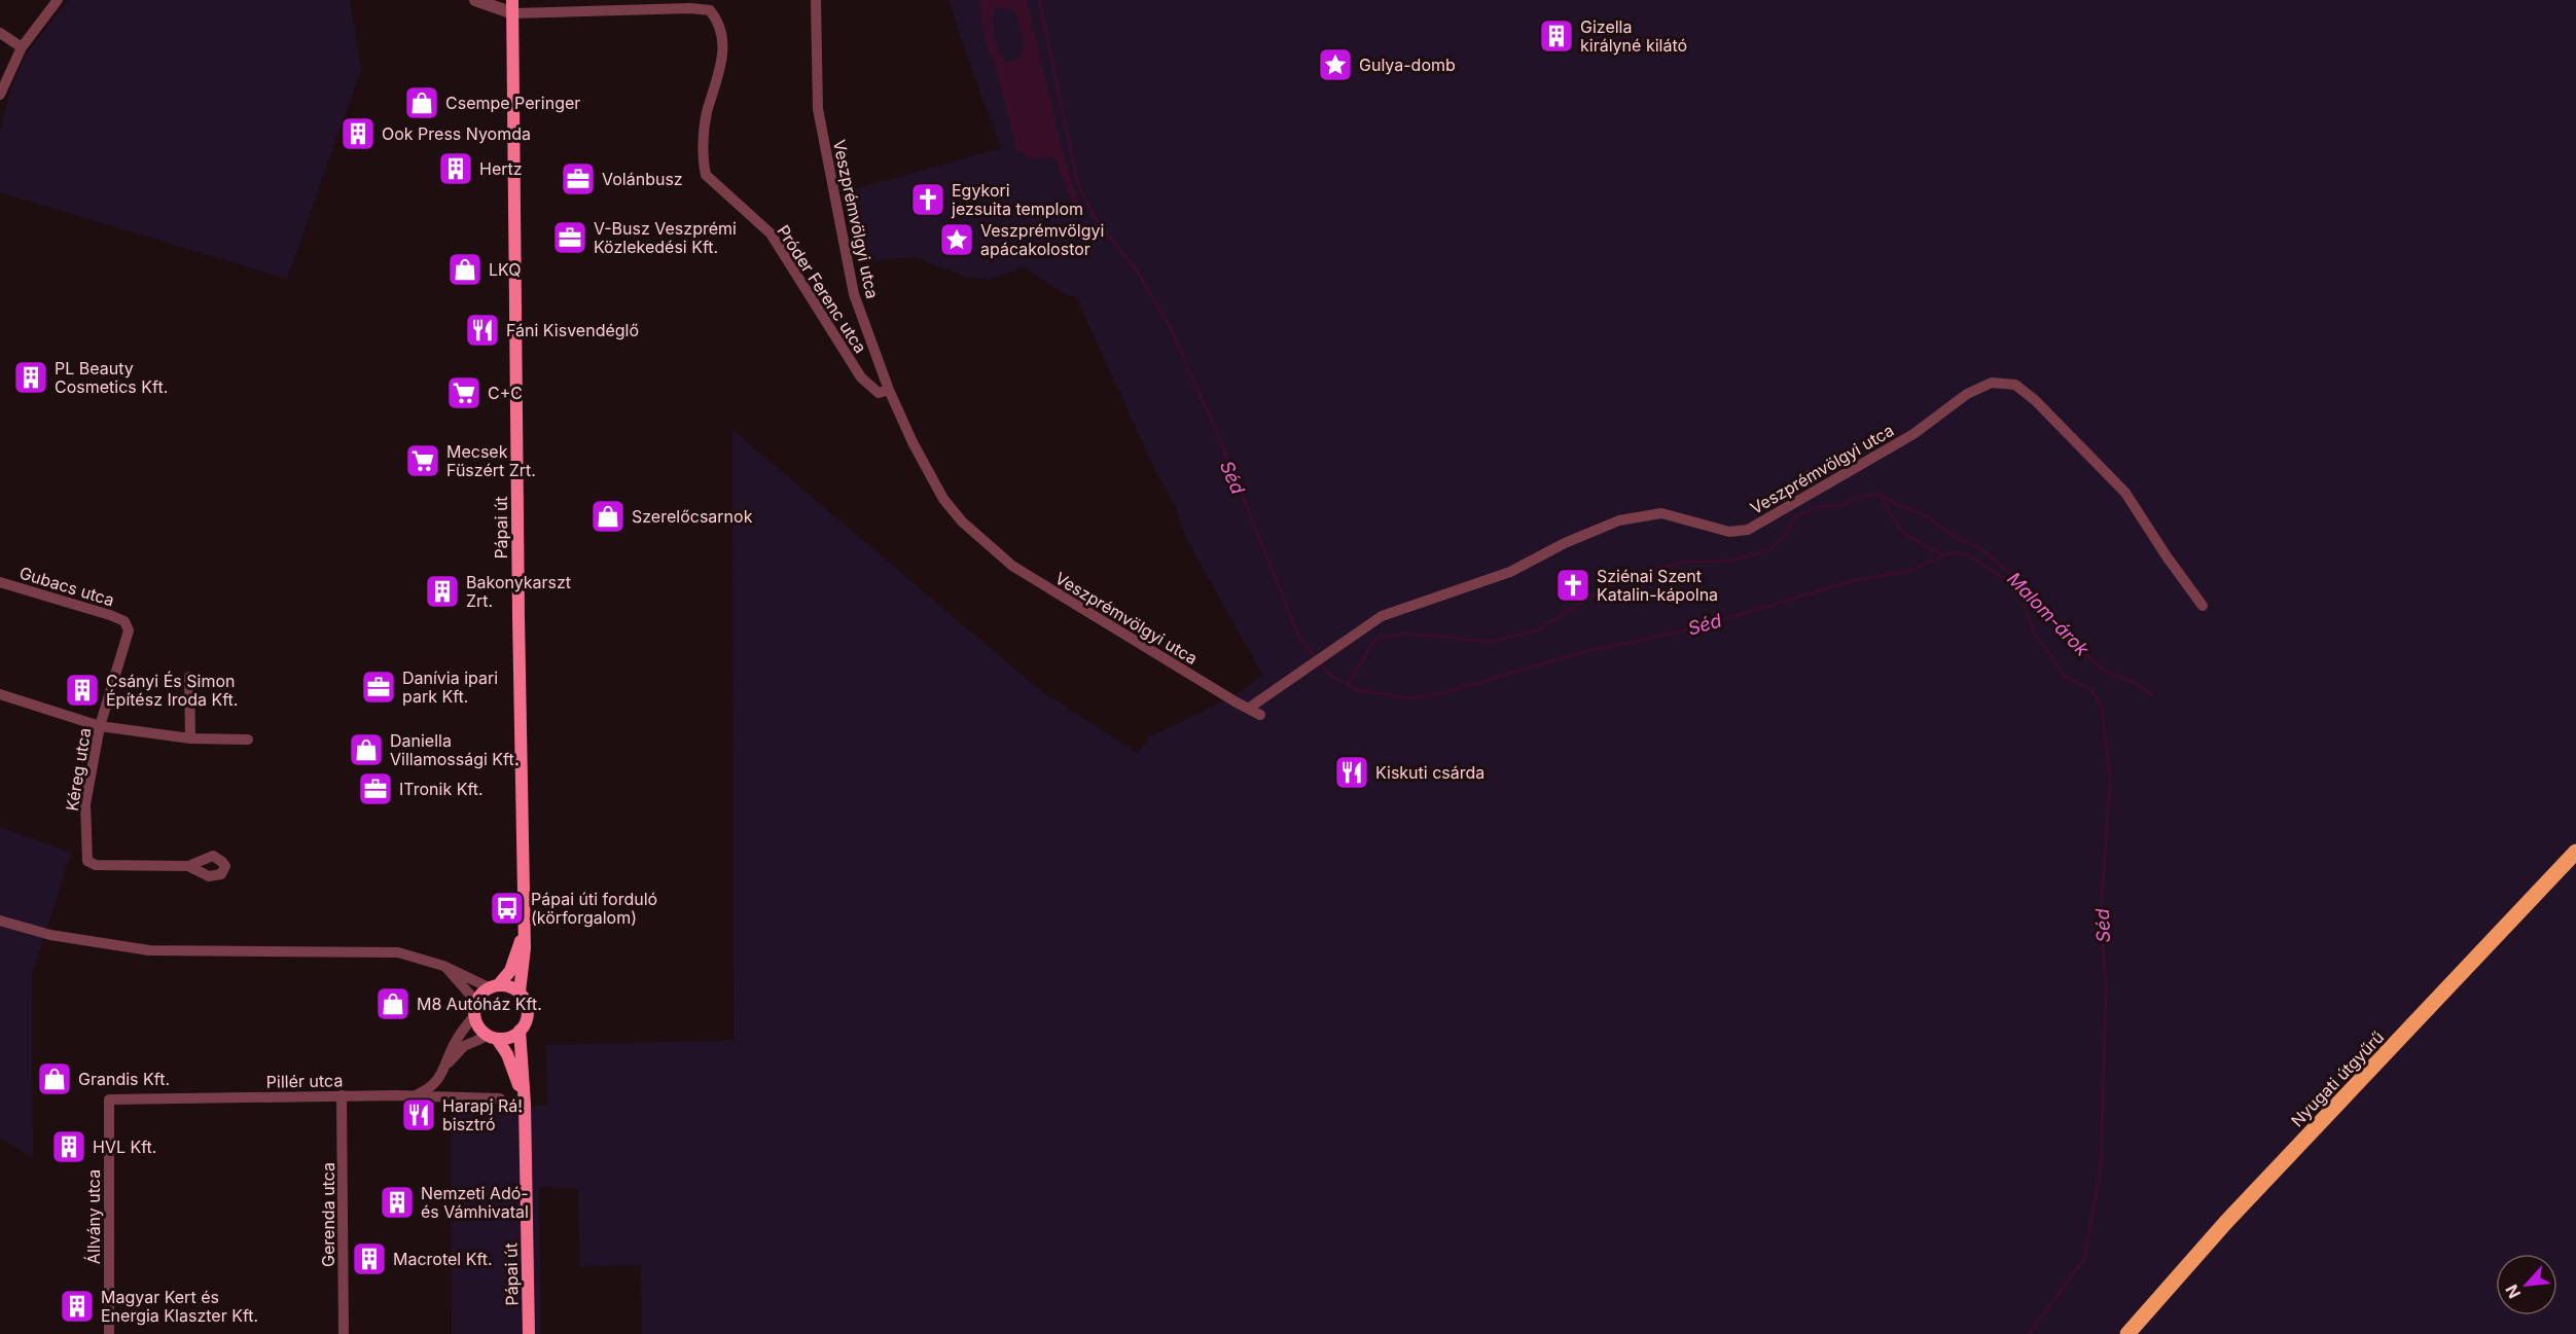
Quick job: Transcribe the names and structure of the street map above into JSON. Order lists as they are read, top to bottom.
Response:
{
  "streets": {
    "main road": ["Pápai út", "Nyugati útgyűrű"],
    "street": [
      "Veszprémvölgyi utca",
      "Próder Ferenc utca",
      "Gubacs utca",
      "Kéreg utca",
      "Pillér utca",
      "Gerenda utca",
      "Állvány utca"
    ]
  },
  "crossings": [
    ["Veszprémvölgyi utca", "Próder Ferenc utca"],
    ["Gubacs utca", "Kéreg utca"],
    ["Pillér utca", "Gerenda utca"],
    ["Pillér utca", "Állvány utca"]
  ],
  "water": ["Séd", "Malom-árok"],
  "places": {
    "building": [
      "Gizella királyné kilátó",
      "Ook Press Nyomda",
      "Hertz",
      "PL Beauty Cosmetics Kft.",
      "Bakonykarszt Zrt.",
      "Csányi És Simon Építész Iroda Kft.",
      "HVL Kft.",
      "Nemzeti Adó- és Vámhivatal",
      "Macrotel Kft.",
      "Magyar Kert és Energia Klaszter Kft."
    ],
    "place": ["Gulya-domb", "Veszprémvölgyi apácakolostor"],
    "shop": [
      "Csempe Peringer",
      "LKQ",
      "Szerelőcsarnok",
      "Daniella Villamossági Kft.",
      "M8 Autóház Kft.",
      "Grandis Kft."
    ],
    "office": [
      "Volánbusz",
      "V-Busz Veszprémi Közlekedési Kft.",
      "Danívia ipari park Kft.",
      "ITronik Kft."
    ],
    "church": ["Egykori jezsuita templom", "Sziénai Szent Katalin-kápolna"],
    "restaurant": ["Fáni Kisvendéglő", "Kiskuti csárda", "Harapj Rá! bisztró"],
    "supermarket": ["C+C", "Mecsek Füszért Zrt."],
    "bus stop": ["Pápai úti forduló (körforgalom)"]
  },
  "north": "bottom left"
}
